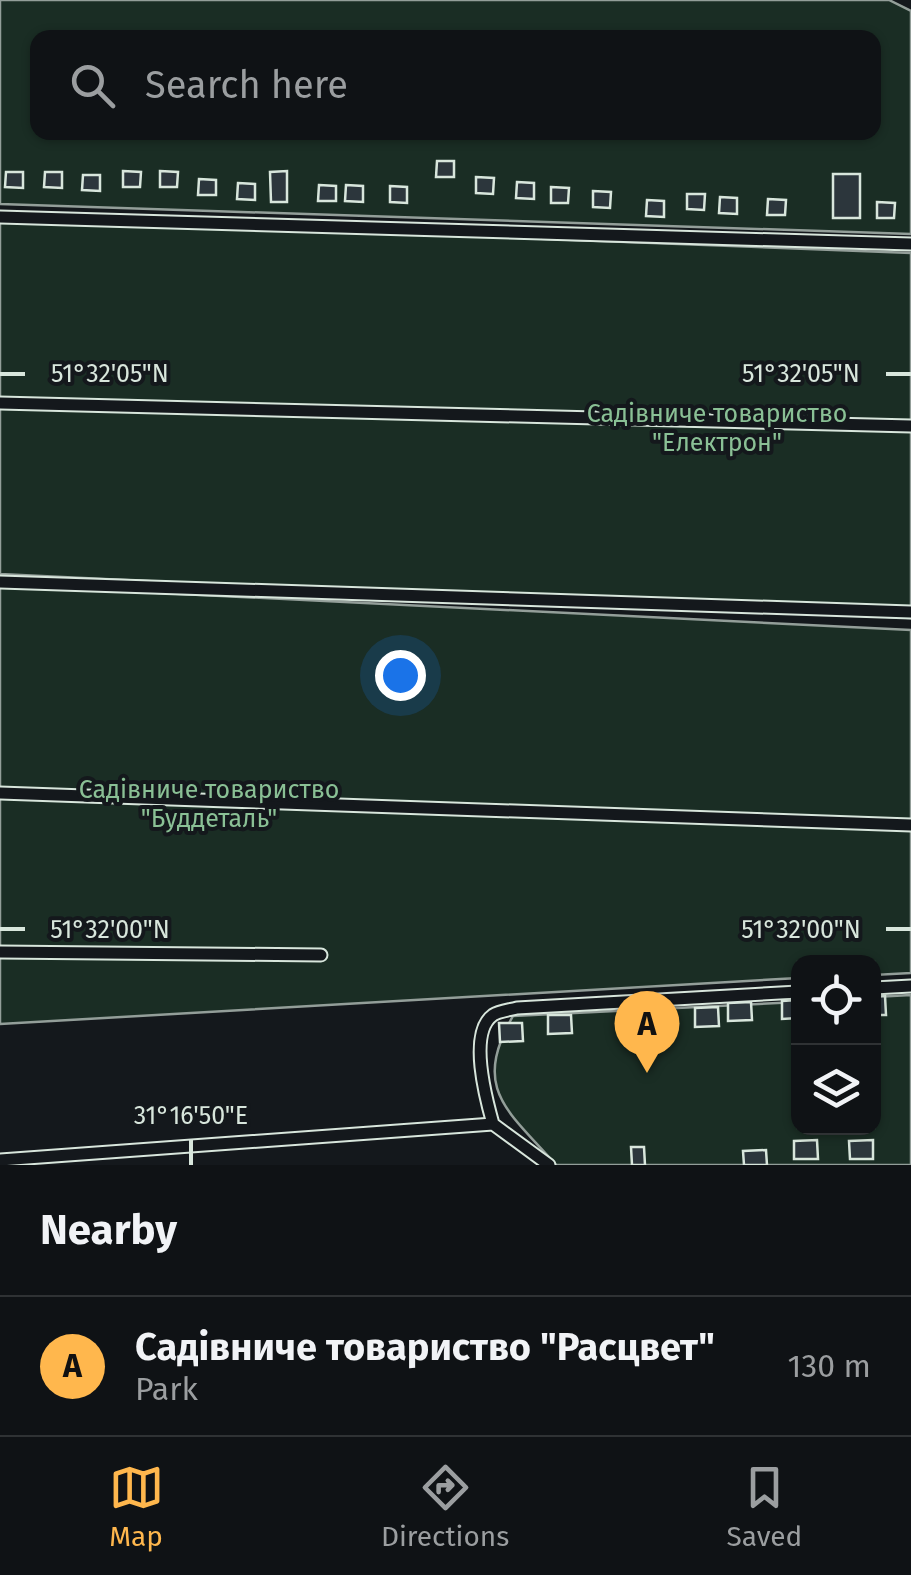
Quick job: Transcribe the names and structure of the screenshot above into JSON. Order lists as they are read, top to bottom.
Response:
{
  "parks": ["Садівниче товариство \"Електрон\"", "Садівниче товариство \"Буддеталь\""],
  "page": {
    "search": "Search here",
    "pins": "A",
    "heading": "Nearby",
    "list": [
      {
        "mark": "A",
        "name": "Садівниче товариство \"Расцвет\"",
        "note": "Park",
        "value": "130 m"
      }
    ],
    "nav": ["Map", "Directions", "Saved"]
  },
  "coordinates": ["51°32'05\"N", "51°32'00\"N", "31°16'50\"E"]
}
